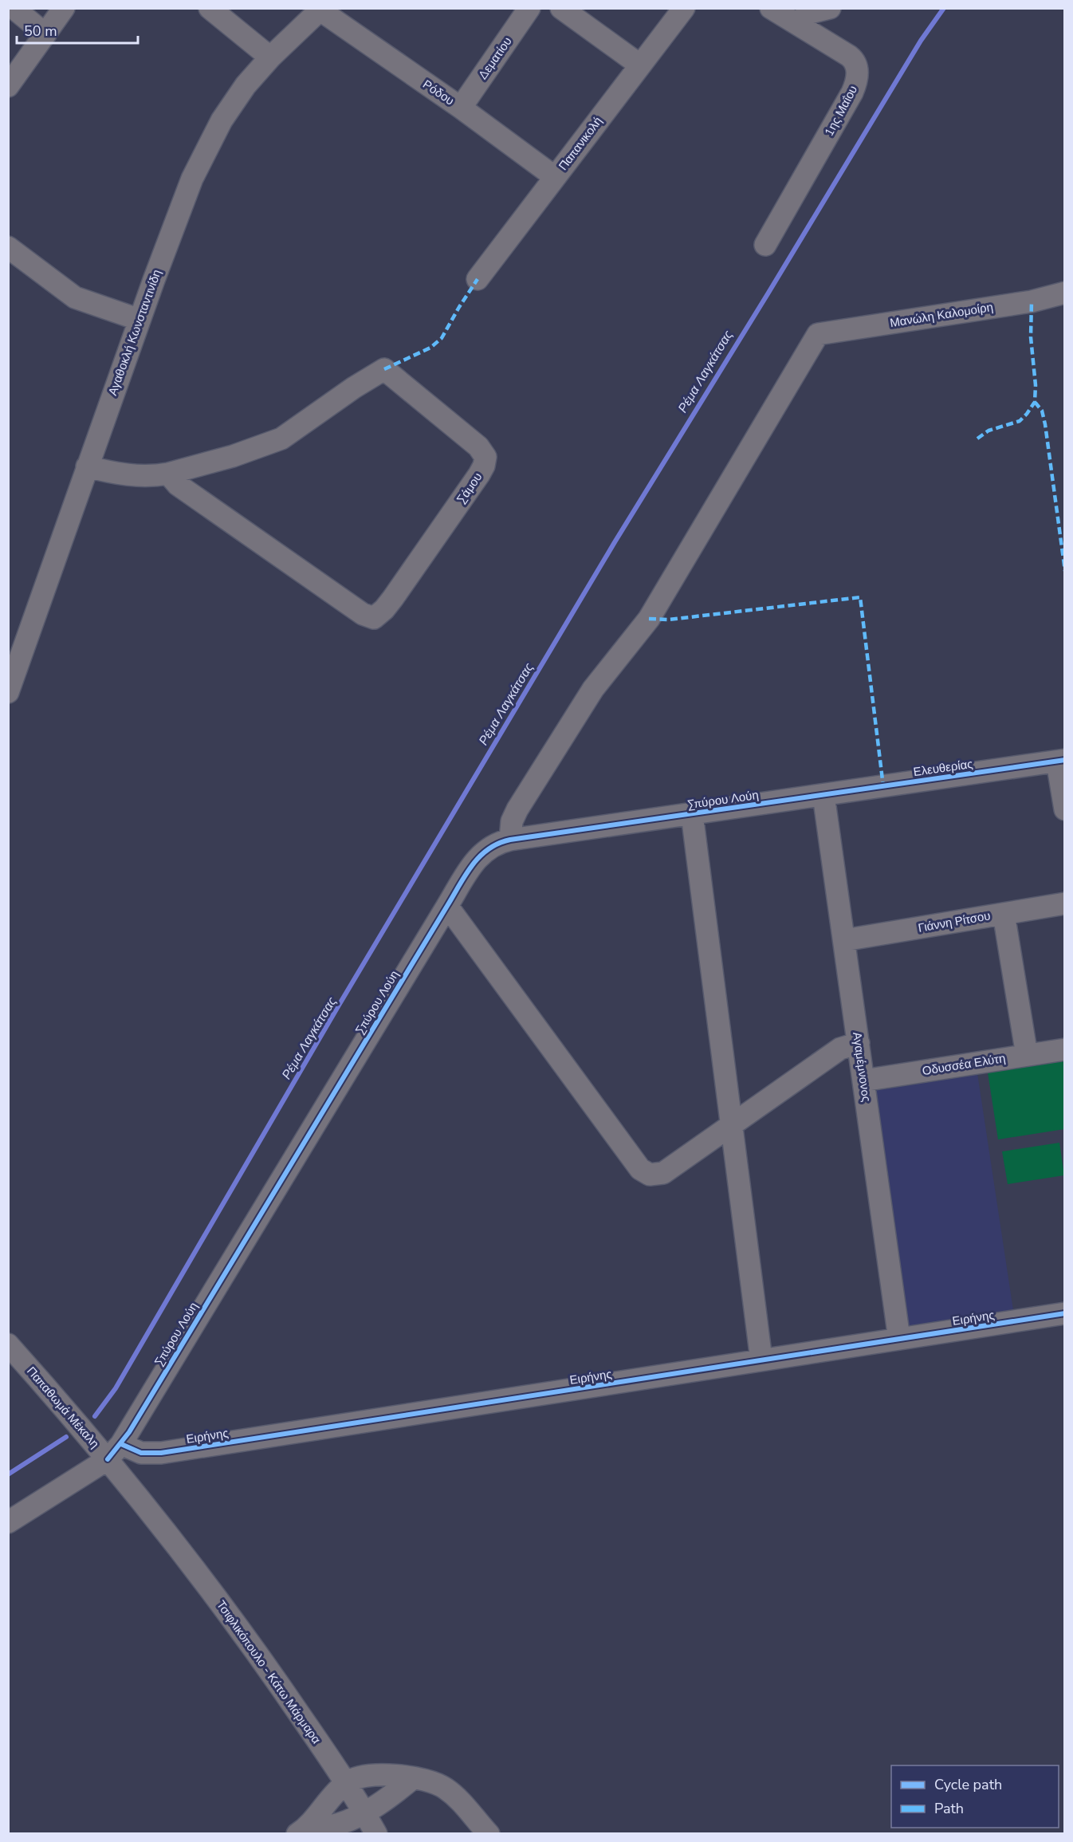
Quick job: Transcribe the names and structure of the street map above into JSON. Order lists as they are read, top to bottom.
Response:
{
  "streets": {
    "street": [
      "Δεματίου",
      "Ρόδου",
      "1ης Μαΐου",
      "Παπανικολή",
      "Μανώλη Καλομοίρη",
      "Αγαθοκλή Κωνσταντινίδη",
      "Σάμου",
      "Ελευθερίας",
      "Σπύρου Λούη",
      "Γιάννη Ρίτσου",
      "Οδυσσέα Ελύτη",
      "Αγαμέμνονoς",
      "Ειρήνης",
      "Παπαθωμά Μέκαλη",
      "Τσιφλικόπουλο - Κάτω Μάρμαρα"
    ]
  },
  "crossings": [
    ["Δεματίου", "Ρόδου"],
    ["Ρόδου", "Παπανικολή"],
    ["Ρόδου", "Αγαθοκλή Κωνσταντινίδη"],
    ["Μανώλη Καλομοίρη", "Σπύρου Λούη"],
    ["Αγαθοκλή Κωνσταντινίδη", "Σάμου"],
    ["Ελευθερίας", "Σπύρου Λούη"],
    ["Ελευθερίας", "Αγαμέμνονoς"],
    ["Σπύρου Λούη", "Αγαμέμνονoς"],
    ["Σπύρου Λούη", "Ειρήνης"],
    ["Σπύρου Λούη", "Παπαθωμά Μέκαλη"],
    ["Γιάννη Ρίτσου", "Αγαμέμνονoς"],
    ["Οδυσσέα Ελύτη", "Αγαμέμνονoς"],
    ["Αγαμέμνονoς", "Ειρήνης"],
    ["Ειρήνης", "Παπαθωμά Μέκαλη"],
    ["Παπαθωμά Μέκαλη", "Τσιφλικόπουλο - Κάτω Μάρμαρα"]
  ],
  "water": ["Ρέμα Λαγκάτσας"],
  "legend": ["Cycle path", "Path"],
  "scale_bar": "50 m"
}
